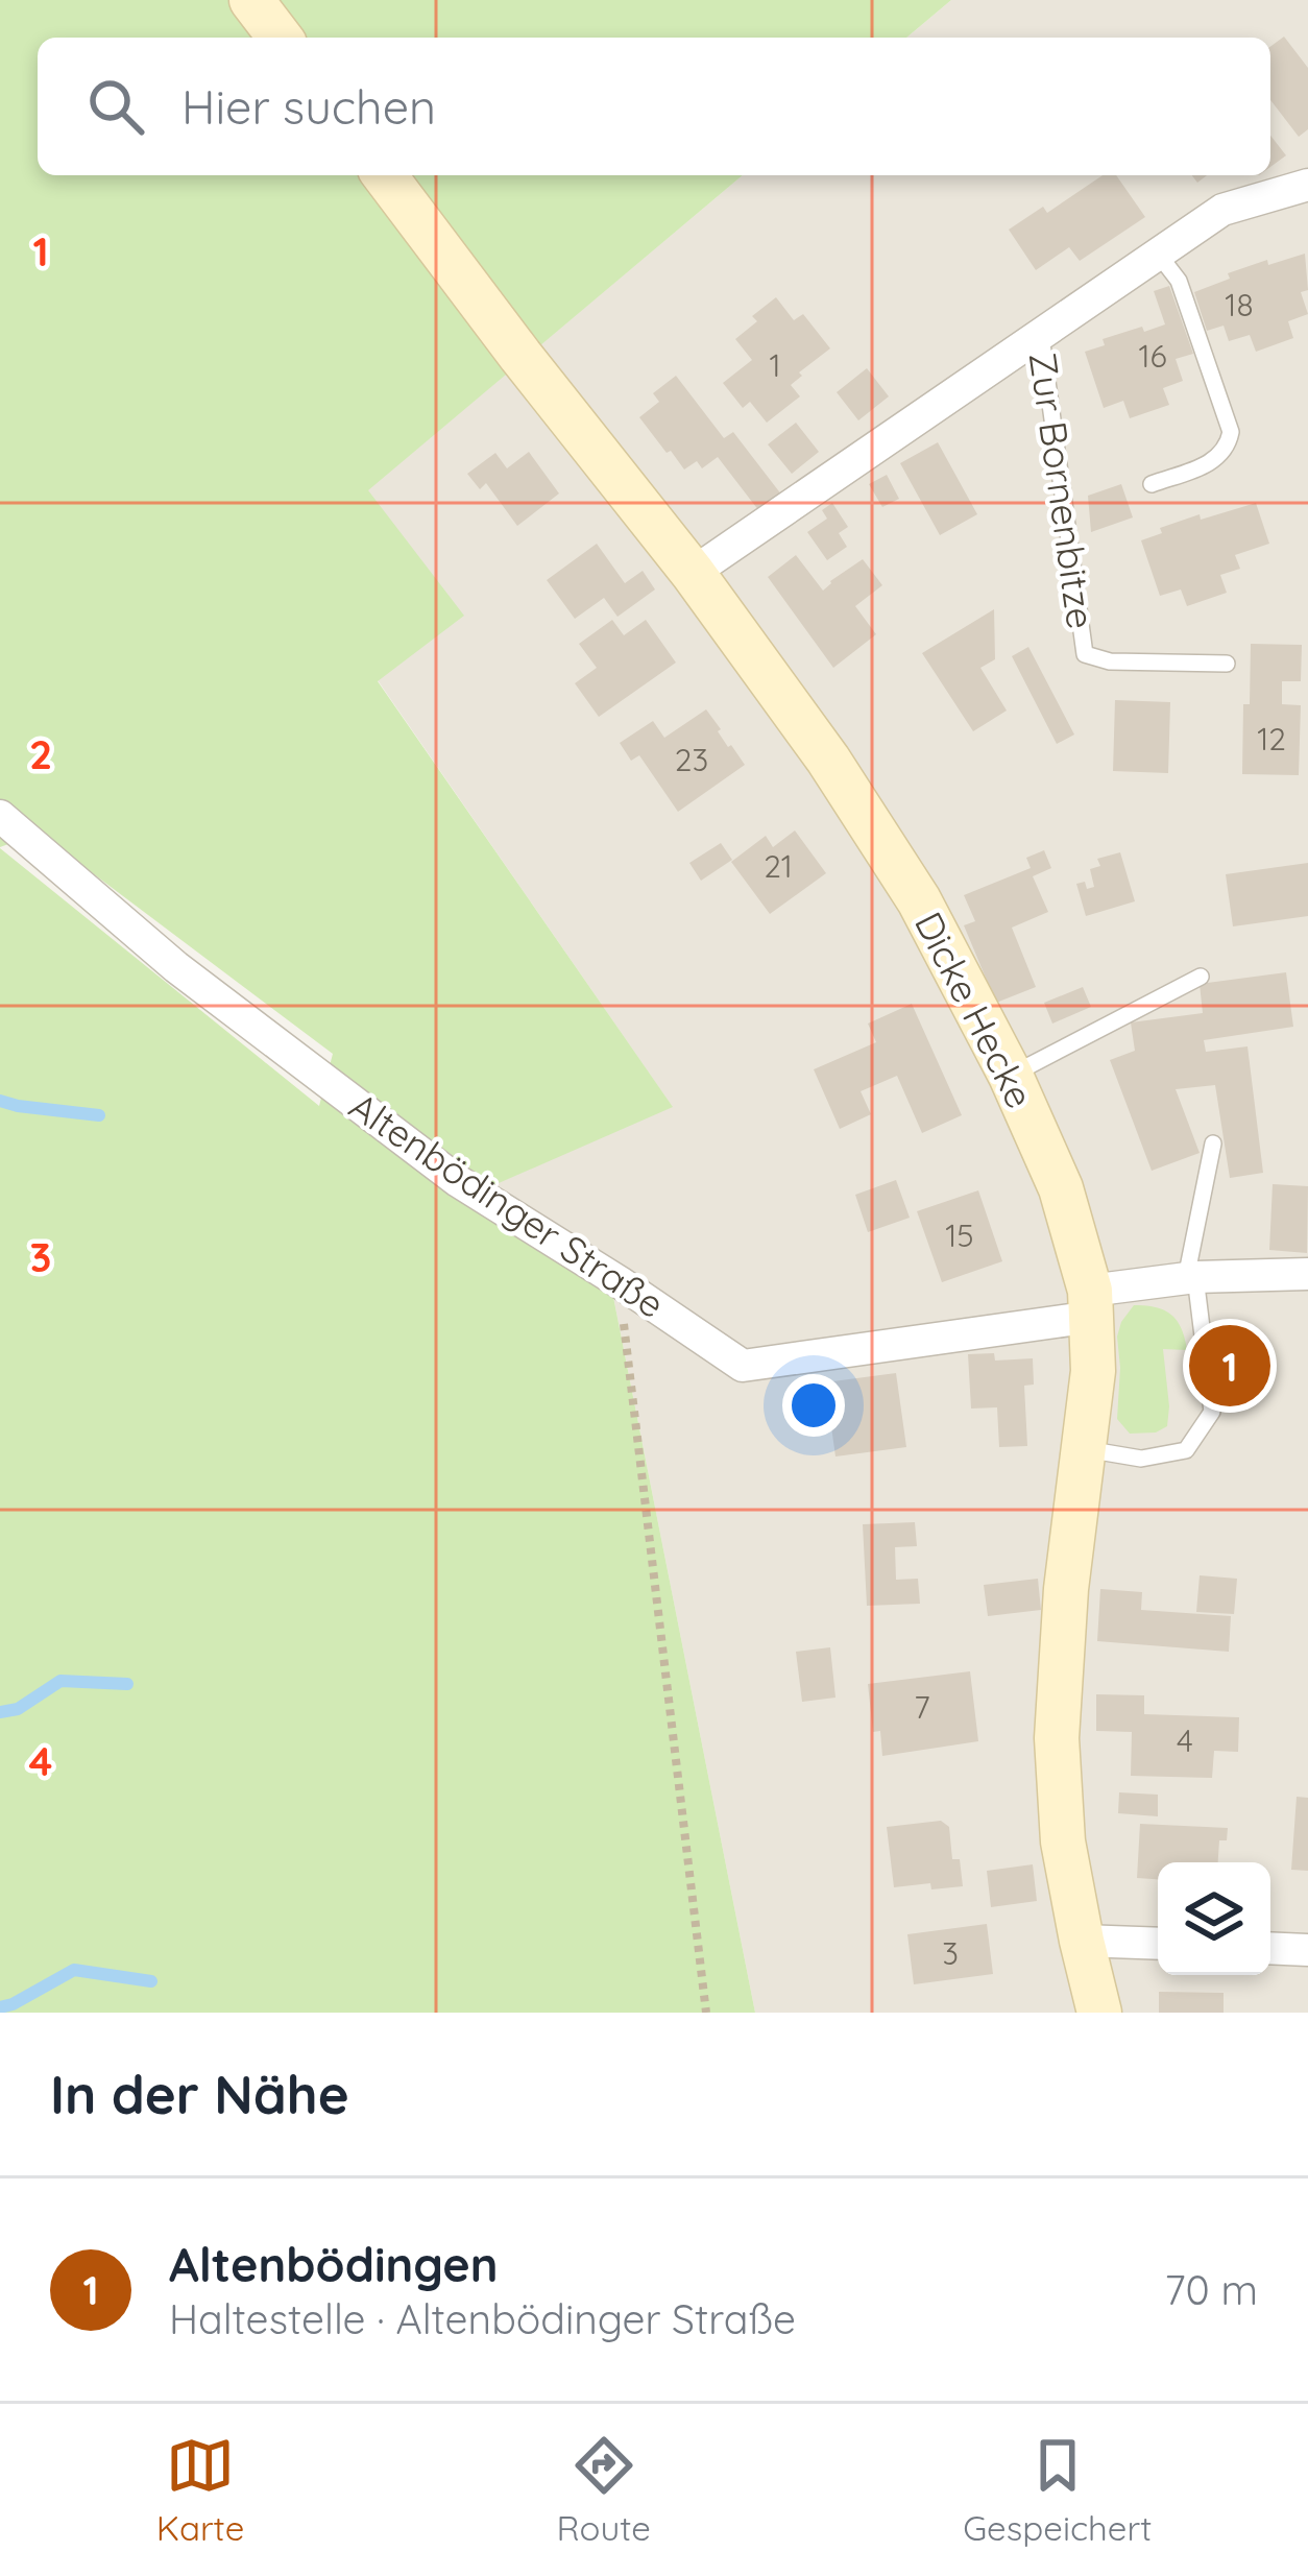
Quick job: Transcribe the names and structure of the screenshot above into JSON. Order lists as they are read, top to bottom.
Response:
{
  "streets": {
    "street": ["Zur Bornenbitze", "Dicke Hecke", "Altenbödinger Straße"]
  },
  "crossings": [
    ["Zur Bornenbitze", "Dicke Hecke"],
    ["Dicke Hecke", "Altenbödinger Straße"]
  ],
  "house_numbers": [
    "18",
    "16",
    "1",
    "12",
    "23",
    "21",
    "15",
    "7",
    "4",
    "3"
  ],
  "page": {
    "search": "Hier suchen",
    "pins": "1",
    "heading": "In der Nähe",
    "list": [
      {
        "mark": "1",
        "name": "Altenbödingen",
        "note": "Haltestelle · Altenbödinger Straße",
        "value": "70 m"
      }
    ],
    "nav": ["Karte", "Route", "Gespeichert"]
  },
  "grid": {
    "rows": [
      "1",
      "2",
      "3",
      "4"
    ]
  }
}
